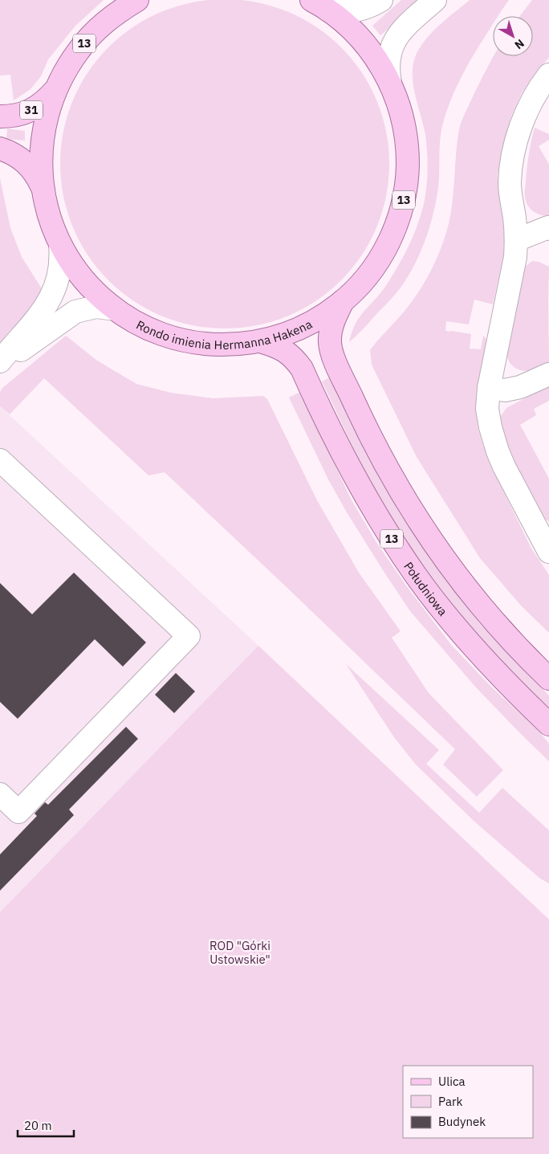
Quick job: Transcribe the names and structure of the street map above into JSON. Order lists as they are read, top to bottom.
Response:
{
  "streets": {
    "main road": [
      "13",
      "31",
      "Rondo imienia Hermanna Hakena",
      "Południowa"
    ]
  },
  "crossings": [
    ["13", "Rondo imienia Hermanna Hakena"],
    ["31", "Rondo imienia Hermanna Hakena"],
    ["Rondo imienia Hermanna Hakena", "Południowa"]
  ],
  "parks": ["ROD \"Górki Ustowskie\""],
  "legend": ["Ulica", "Park", "Budynek"],
  "scale_bar": "20 m",
  "north": "bottom right"
}
